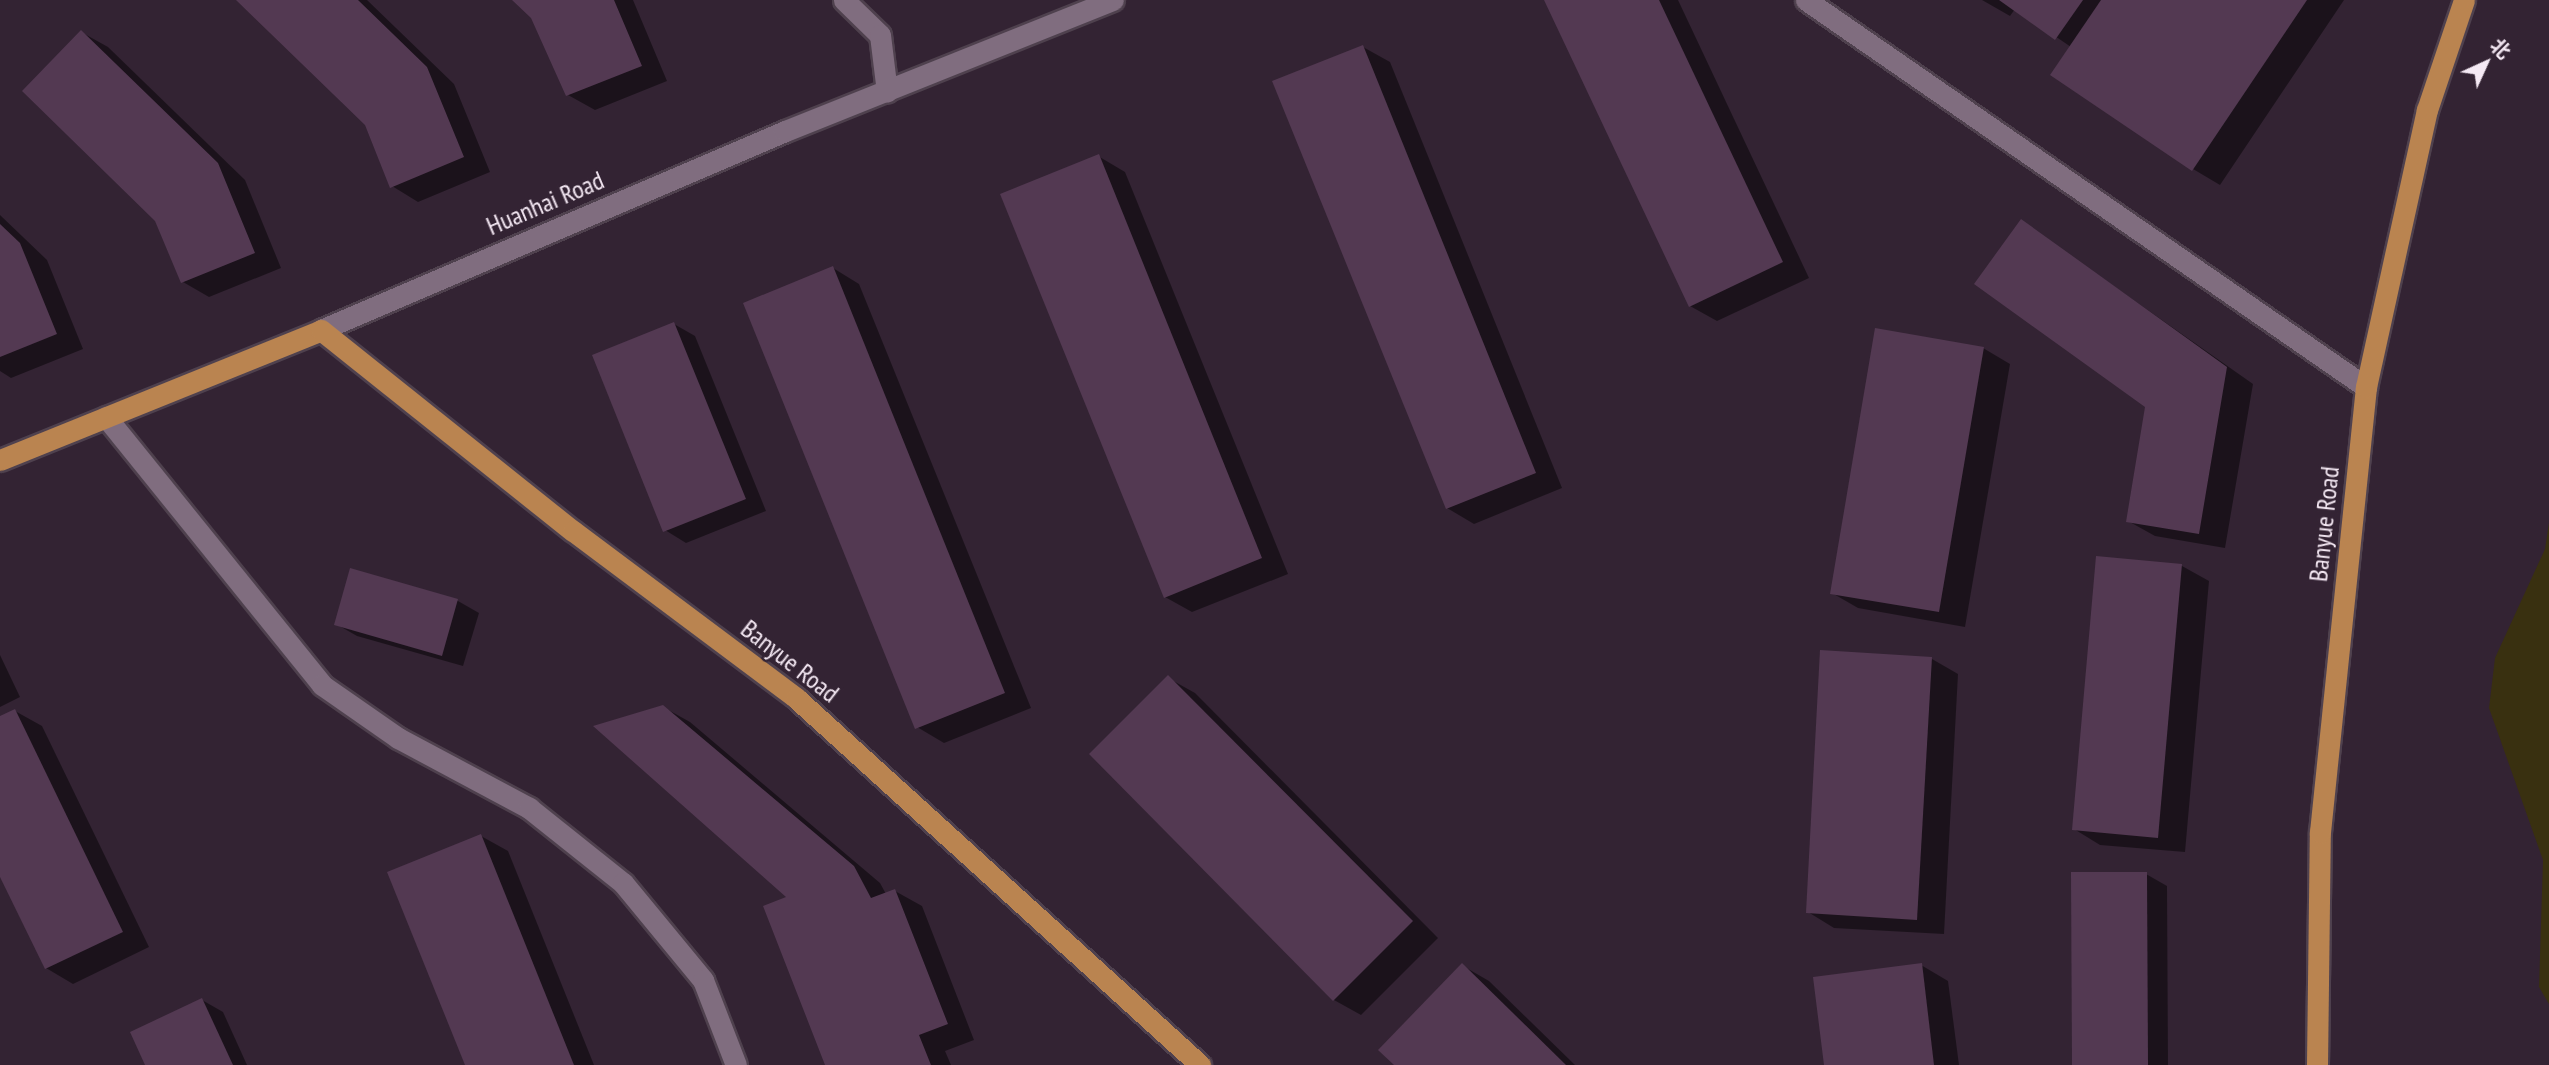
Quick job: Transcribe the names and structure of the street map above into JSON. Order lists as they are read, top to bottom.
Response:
{
  "streets": {
    "main road": ["Huanhai Road", "Banyue Road"]
  },
  "crossings": [
    ["Huanhai Road", "Banyue Road"]
  ],
  "north": "top right"
}
